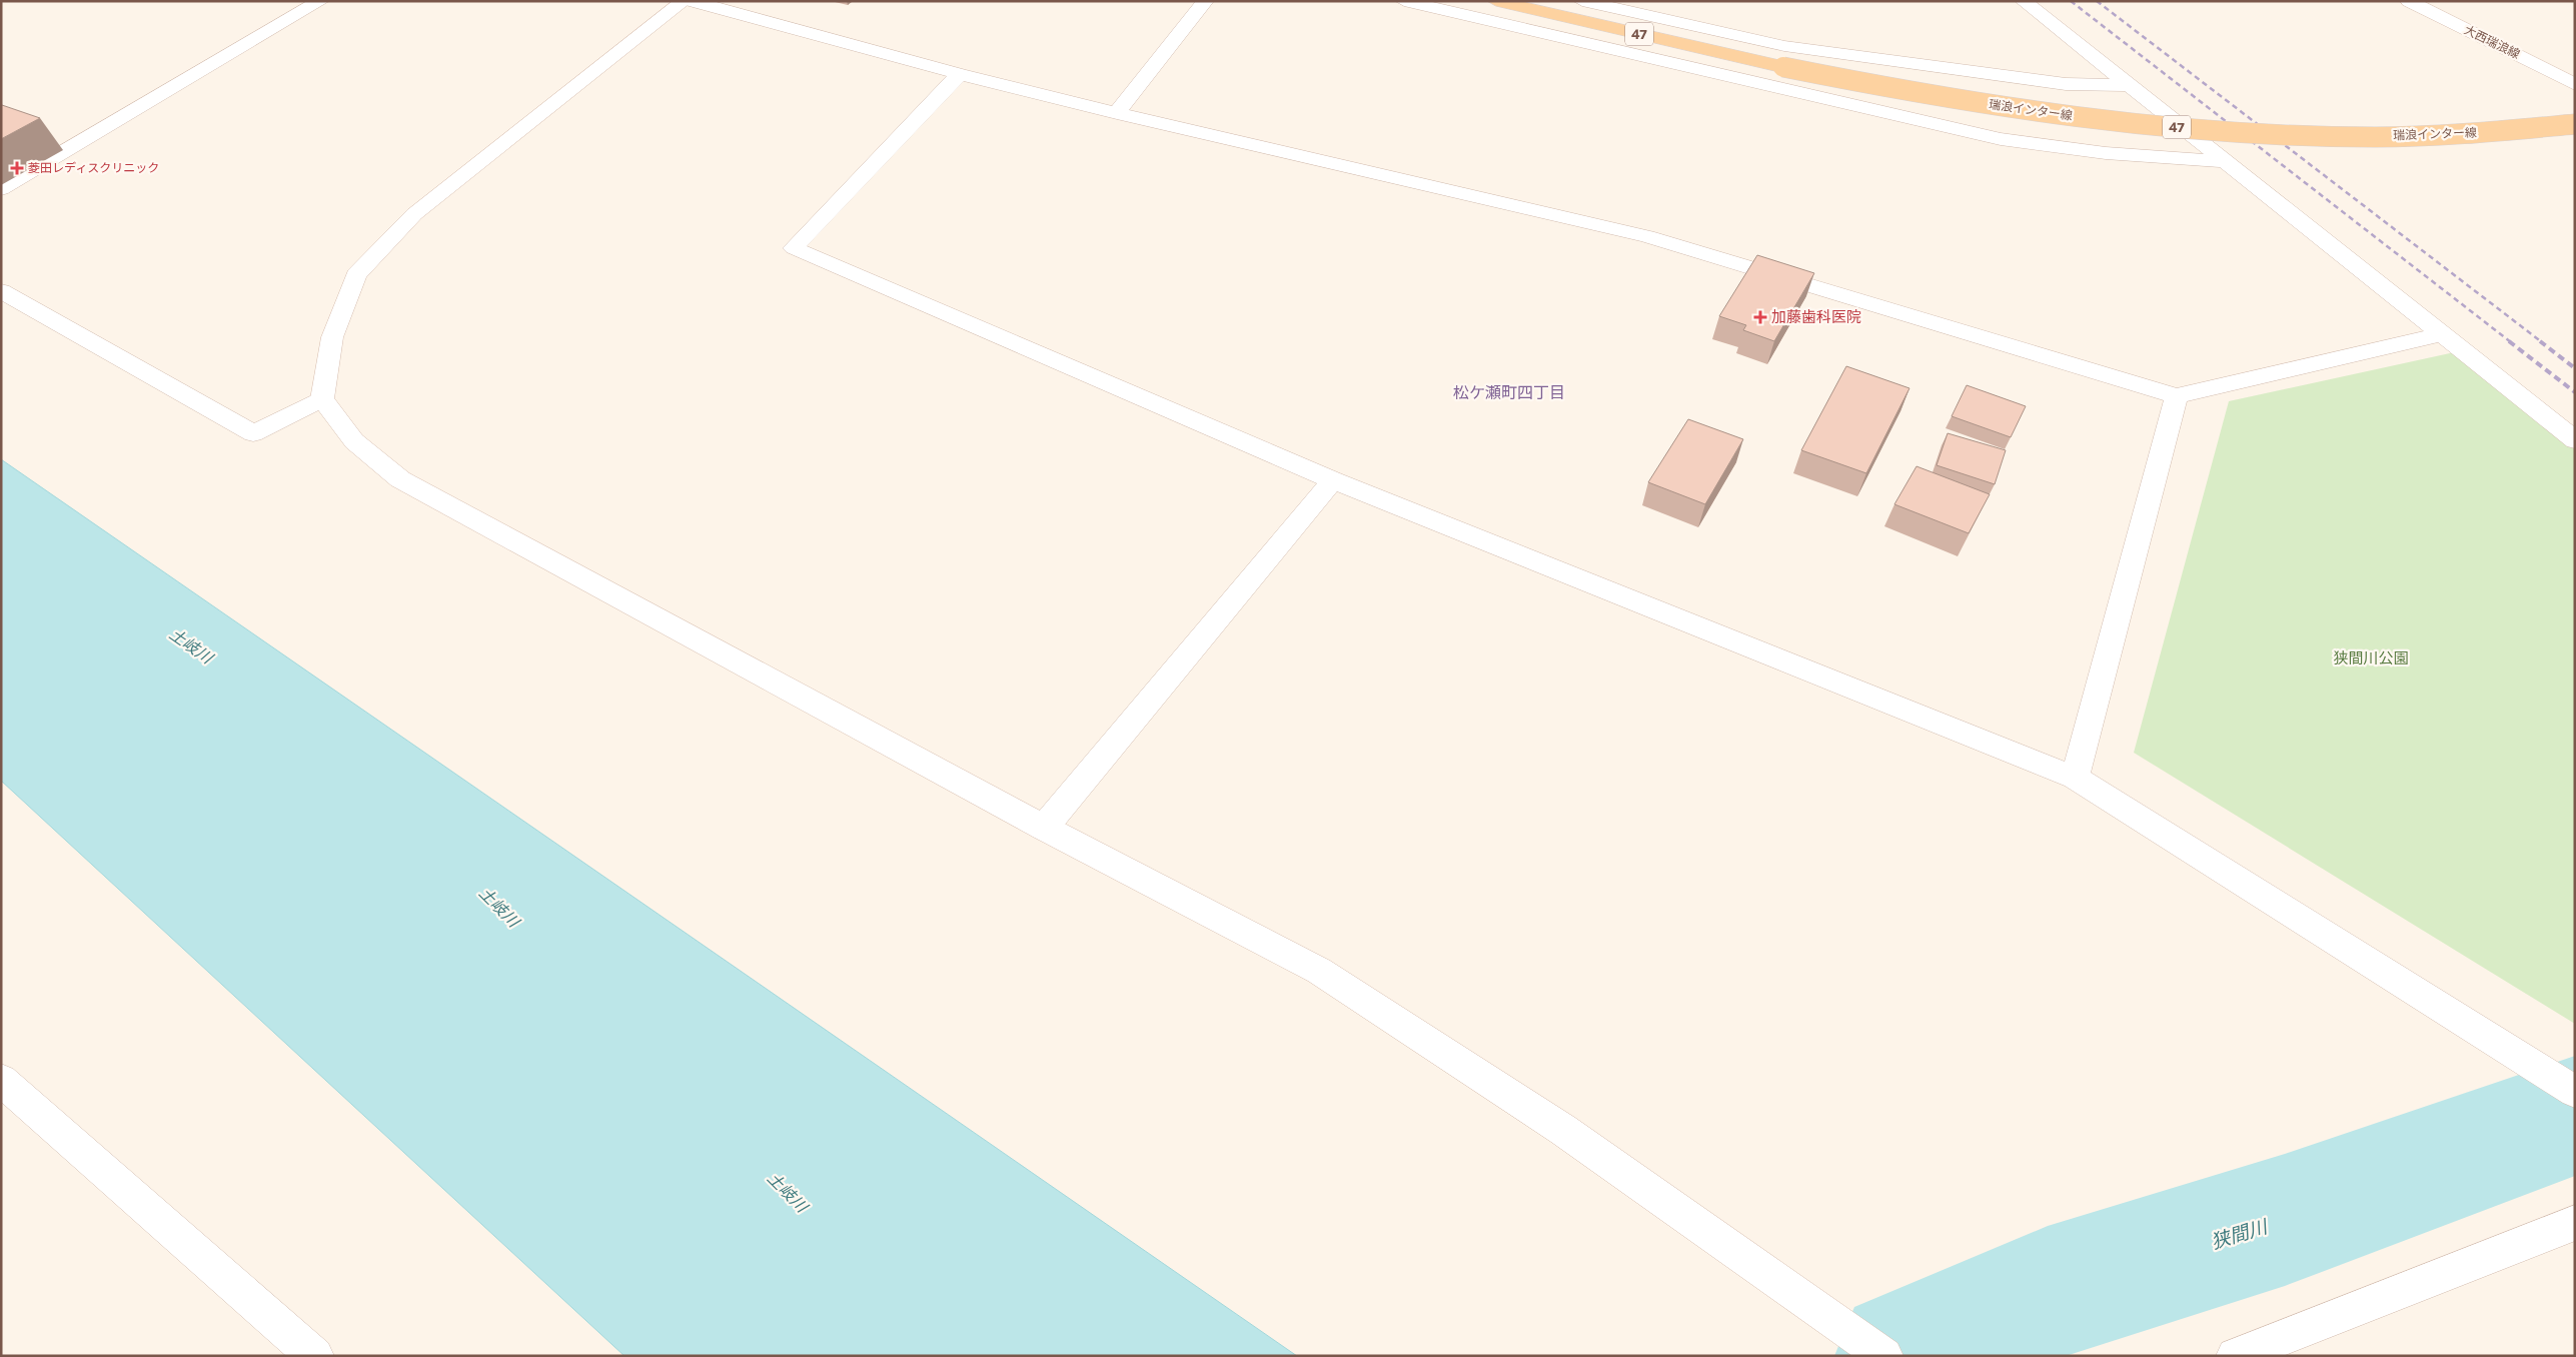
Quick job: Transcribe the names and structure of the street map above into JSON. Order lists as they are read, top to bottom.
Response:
{
  "streets": {
    "main road": ["47", "瑞浪インター線"],
    "street": ["大西瑞浪線"]
  },
  "districts": ["松ケ瀬町四丁目"],
  "water": ["土岐川", "狭間川"],
  "parks": ["狭間川公園"],
  "places": {
    "health": ["菱田レディスクリニック", "加藤歯科医院"]
  }
}
